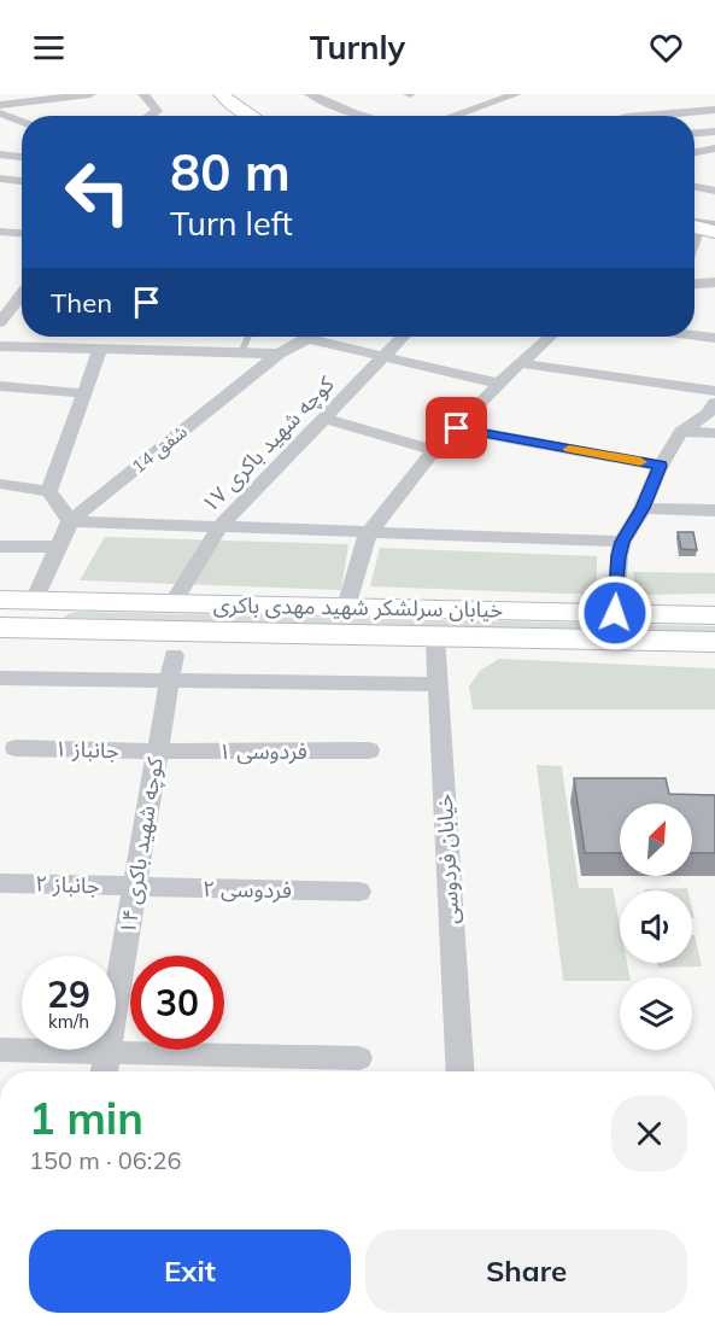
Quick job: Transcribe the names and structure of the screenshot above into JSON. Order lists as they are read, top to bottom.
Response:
{
  "streets": {
    "main road": ["خیابان سرلشکر شهید مهدی باکری"],
    "street": [
      "کوچه شهید باکری ۱۷",
      "شفق 14",
      "جانباز ۱",
      "فردوسی ۱",
      "کوچه شهید باکری ۱۴",
      "خیابان فردوسی",
      "جانباز ۲",
      "فردوسی ۲"
    ]
  },
  "crossings": [
    ["کوچه شهید باکری ۱۷", "خیابان سرلشکر شهید مهدی باکری"],
    ["شفق 14", "خیابان سرلشکر شهید مهدی باکری"],
    ["خیابان سرلشکر شهید مهدی باکری", "خیابان فردوسی"],
    ["جانباز ۱", "فردوسی ۱"],
    ["جانباز ۱", "کوچه شهید باکری ۱۴"],
    ["فردوسی ۱", "کوچه شهید باکری ۱۴"],
    ["کوچه شهید باکری ۱۴", "جانباز ۲"],
    ["کوچه شهید باکری ۱۴", "فردوسی ۲"],
    ["جانباز ۲", "فردوسی ۲"]
  ],
  "north": "top right",
  "page": {
    "header": "Turnly",
    "turn": ["80 m", "Turn left"],
    "then": "Then",
    "speed": "29 km/h",
    "limit": "30",
    "heading": ["1 min", "150 m · 06:26"],
    "buttons": ["Exit", "Share"]
  }
}
